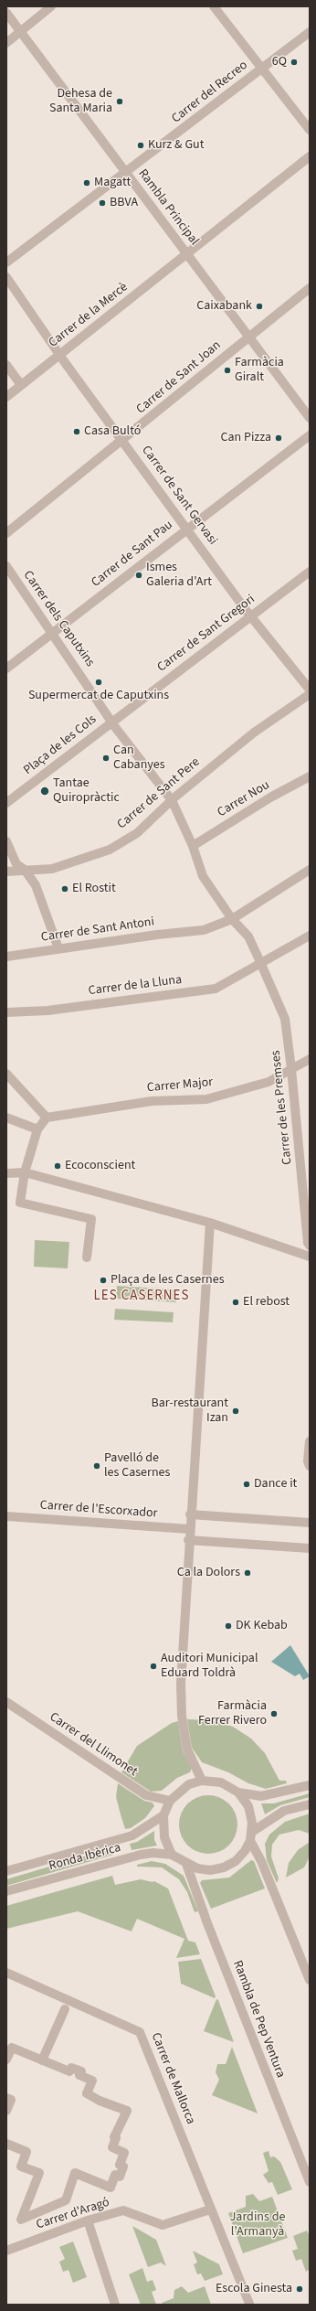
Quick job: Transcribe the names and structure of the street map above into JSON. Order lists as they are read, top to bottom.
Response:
{
  "streets": {
    "street": [
      "Carrer del Recreo",
      "Rambla Principal",
      "Carrer de la Mercè",
      "Carrer de Sant Joan",
      "Carrer de Sant Gervasi",
      "Carrer de Sant Pau",
      "Carrer dels Caputxins",
      "Carrer de Sant Gregori",
      "Plaça de les Cols",
      "Carrer de Sant Pere",
      "Carrer Nou",
      "Carrer de Sant Antoni",
      "Carrer de la Lluna",
      "Carrer Major",
      "Carrer de les Premses",
      "Carrer de l'Escorxador",
      "Carrer del Llimonet",
      "Ronda Ibèrica",
      "Rambla de Pep Ventura",
      "Carrer de Mallorca",
      "Carrer d'Aragó"
    ]
  },
  "crossings": [
    ["Carrer del Recreo", "Rambla Principal"],
    ["Rambla Principal", "Carrer de la Mercè"],
    ["Rambla Principal", "Carrer de Sant Joan"],
    ["Carrer de la Mercè", "Carrer de Sant Gervasi"],
    ["Carrer de Sant Joan", "Carrer de Sant Gervasi"],
    ["Carrer de Sant Gervasi", "Carrer de Sant Pau"],
    ["Carrer de Sant Gervasi", "Carrer de Sant Gregori"],
    ["Carrer de Sant Pau", "Carrer dels Caputxins"],
    ["Carrer dels Caputxins", "Plaça de les Cols"],
    ["Carrer de Sant Gregori", "Plaça de les Cols"],
    ["Carrer de Sant Gregori", "Carrer de les Premses"],
    ["Plaça de les Cols", "Carrer de les Premses"],
    ["Carrer de Sant Pere", "Carrer de les Premses"],
    ["Carrer Nou", "Carrer de les Premses"],
    ["Carrer de Sant Antoni", "Carrer de les Premses"],
    ["Carrer de la Lluna", "Carrer de les Premses"],
    ["Carrer Major", "Carrer de les Premses"],
    ["Carrer del Llimonet", "Ronda Ibèrica"],
    ["Carrer del Llimonet", "Rambla de Pep Ventura"],
    ["Ronda Ibèrica", "Rambla de Pep Ventura"],
    ["Carrer de Mallorca", "Carrer d'Aragó"]
  ],
  "districts": ["LES CASERNES"],
  "parks": ["Jardins de l'Armanyà"],
  "places": [
    "6Q",
    "Dehesa de Santa Maria",
    "Kurz & Gut",
    "Magatt",
    "BBVA",
    "Caixabank",
    "Farmàcia Giralt",
    "Casa Bultó",
    "Can Pizza",
    "Ismes Galeria d'Art",
    "Supermercat de Caputxins",
    "Can Cabanyes",
    "Tantae Quiropràctic",
    "El Rostit",
    "Ecoconscient",
    "Plaça de les Casernes",
    "El rebost",
    "Bar-restaurant Izan",
    "Pavelló de les Casernes",
    "Dance it",
    "Ca la Dolors",
    "DK Kebab",
    "Auditori Municipal Eduard Toldrà",
    "Farmàcia Ferrer Rivero",
    "Escola Ginesta"
  ]
}
